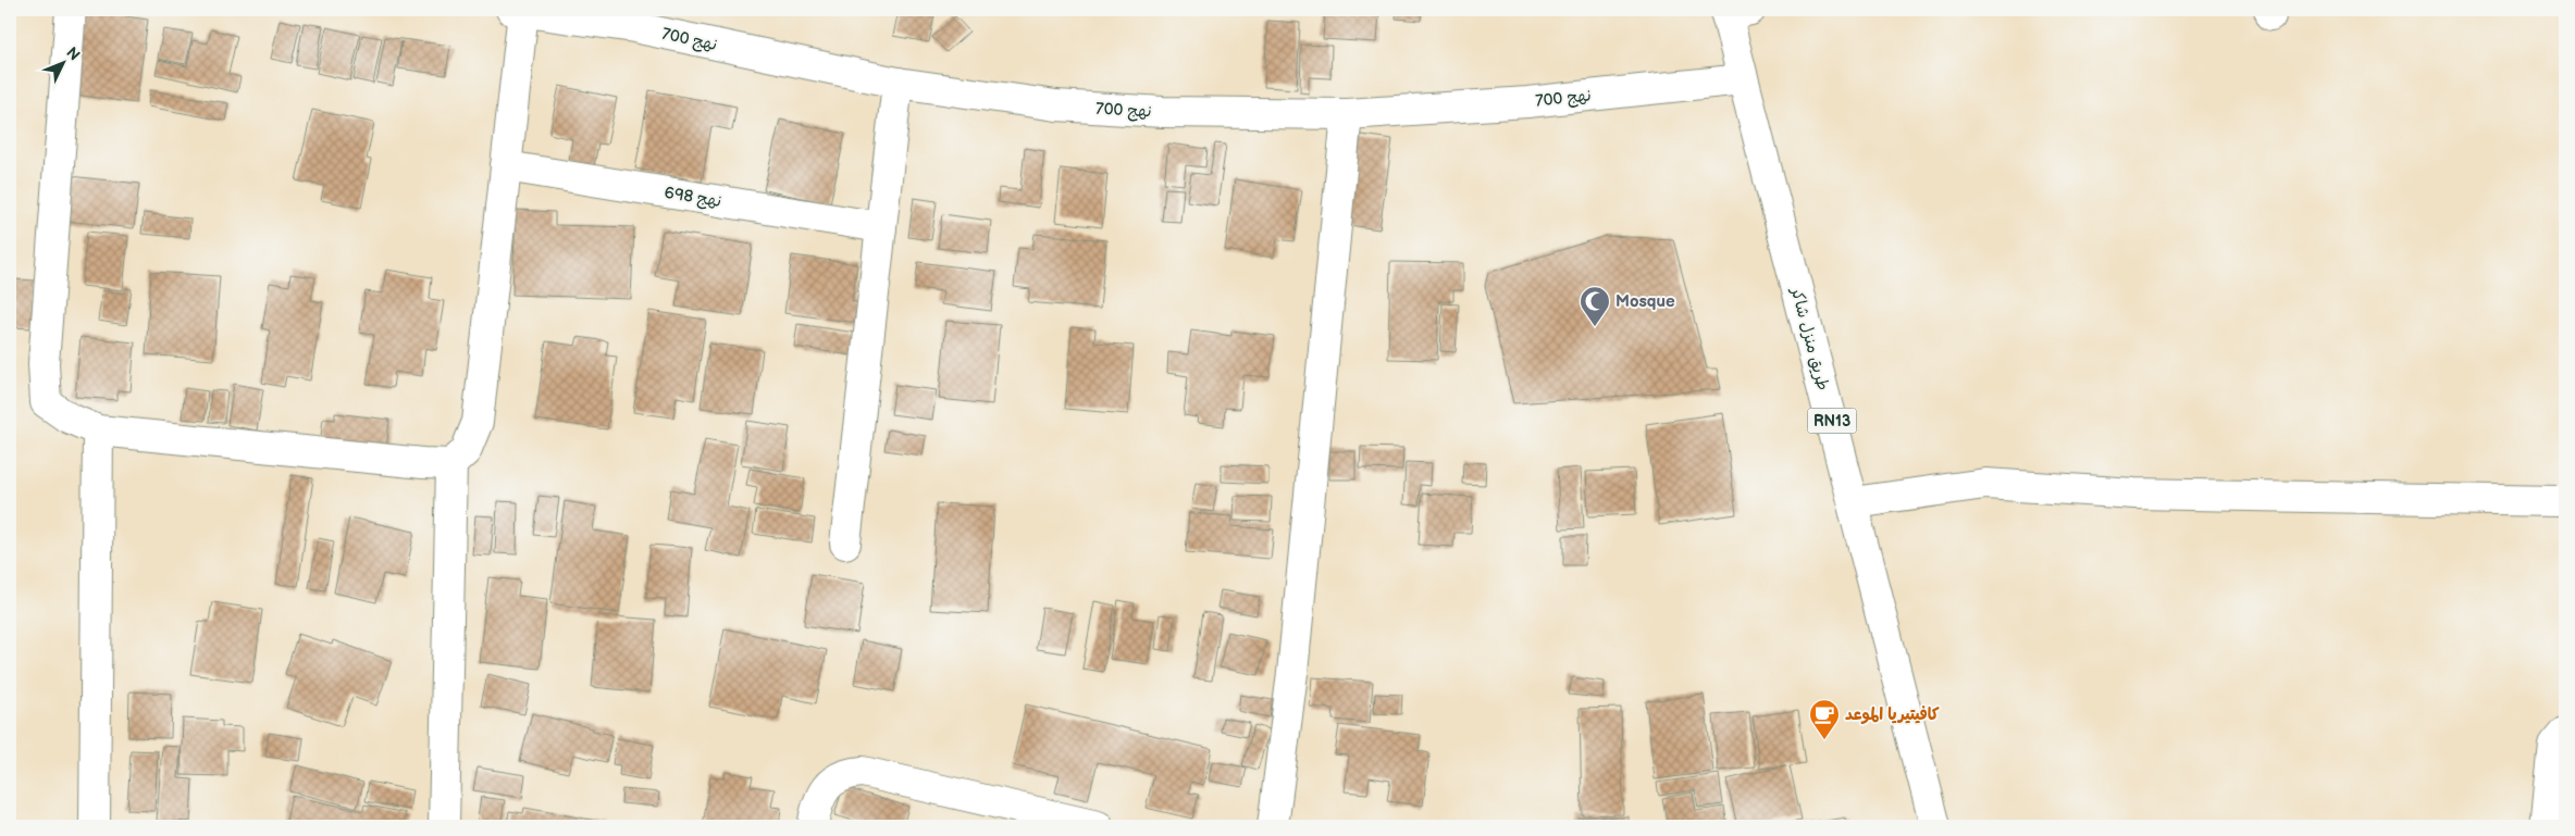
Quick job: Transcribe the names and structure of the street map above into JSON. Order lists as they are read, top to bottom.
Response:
{
  "streets": {
    "street": [
      "نهج 700",
      "نهج 698",
      "طريق منزل شاكر",
      "RN13"
    ]
  },
  "crossings": [
    ["نهج 700", "طريق منزل شاكر"]
  ],
  "places": {
    "mosque": ["Mosque"],
    "cafe": ["كافيتيريا الموعد"]
  },
  "north": "top right"
}
